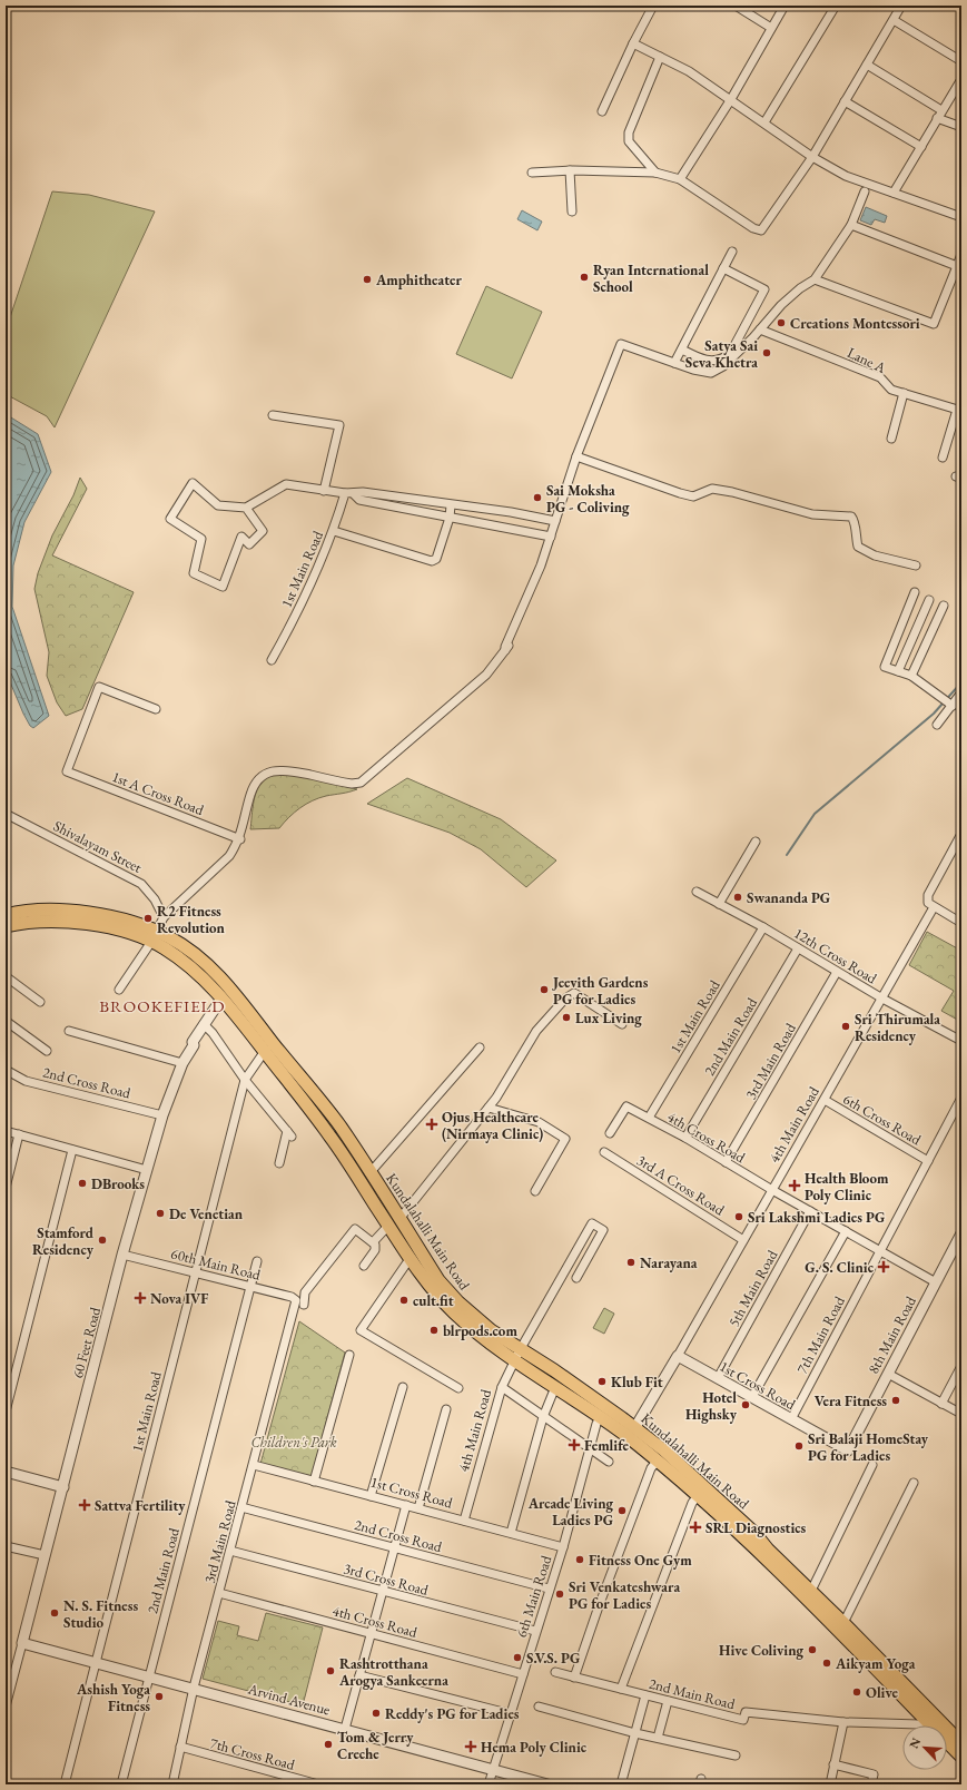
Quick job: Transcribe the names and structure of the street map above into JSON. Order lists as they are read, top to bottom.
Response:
{
  "streets": {
    "main road": ["Kundalahalli Main Road"],
    "street": [
      "Lane A",
      "1st Main Road",
      "1st A Cross Road",
      "Shivalayam Street",
      "12th Cross Road",
      "2nd Main Road",
      "3rd Main Road",
      "2nd Cross Road",
      "6th Cross Road",
      "4th Main Road",
      "4th Cross Road",
      "3rd A Cross Road",
      "60th Main Road",
      "5th Main Road",
      "7th Main Road",
      "8th Main Road",
      "60 Feet Road",
      "1st Cross Road",
      "3rd Cross Road",
      "6th Main Road",
      "Arvind Avenue",
      "7th Cross Road"
    ]
  },
  "crossings": [
    ["1st Main Road", "12th Cross Road"],
    ["1st Main Road", "4th Cross Road"],
    ["1st Main Road", "Kundalahalli Main Road"],
    ["1st Main Road", "60th Main Road"],
    ["1st Main Road", "Arvind Avenue"],
    ["12th Cross Road", "2nd Main Road"],
    ["12th Cross Road", "3rd Main Road"],
    ["12th Cross Road", "4th Main Road"],
    ["2nd Main Road", "4th Cross Road"],
    ["2nd Main Road", "Kundalahalli Main Road"],
    ["2nd Main Road", "60th Main Road"],
    ["2nd Main Road", "Arvind Avenue"],
    ["3rd Main Road", "2nd Cross Road"],
    ["3rd Main Road", "4th Cross Road"],
    ["3rd Main Road", "60th Main Road"],
    ["3rd Main Road", "1st Cross Road"],
    ["3rd Main Road", "3rd Cross Road"],
    ["3rd Main Road", "Arvind Avenue"],
    ["3rd Main Road", "7th Cross Road"],
    ["2nd Cross Road", "60 Feet Road"],
    ["2nd Cross Road", "6th Main Road"],
    ["6th Cross Road", "4th Main Road"],
    ["6th Cross Road", "7th Main Road"],
    ["4th Main Road", "4th Cross Road"],
    ["4th Main Road", "3rd A Cross Road"],
    ["4th Main Road", "Kundalahalli Main Road"],
    ["4th Main Road", "1st Cross Road"],
    ["4th Cross Road", "5th Main Road"],
    ["4th Cross Road", "7th Main Road"],
    ["4th Cross Road", "8th Main Road"],
    ["4th Cross Road", "6th Main Road"],
    ["Kundalahalli Main Road", "60 Feet Road"],
    ["Kundalahalli Main Road", "6th Main Road"],
    ["60th Main Road", "60 Feet Road"],
    ["5th Main Road", "1st Cross Road"],
    ["7th Main Road", "1st Cross Road"],
    ["8th Main Road", "1st Cross Road"],
    ["60 Feet Road", "Arvind Avenue"],
    ["1st Cross Road", "6th Main Road"],
    ["3rd Cross Road", "6th Main Road"],
    ["6th Main Road", "Arvind Avenue"]
  ],
  "districts": ["BROOKEFIELD"],
  "parks": ["Children's Park"],
  "places": {
    "other": [
      "Ryan International School",
      "Amphitheater",
      "Creations Montessori",
      "Satya Sai Seva Khetra",
      "Sai Moksha PG - Coliving",
      "Swananda PG",
      "R2 Fitness Revolution",
      "Jeevith Gardens PG for Ladies",
      "Lux Living",
      "Sri Thirumala Residency",
      "DBrooks",
      "De Venetian",
      "Sri Lakshmi Ladies PG",
      "Stamford Residency",
      "Narayana",
      "cult.fit",
      "blrpods.com",
      "Klub Fit",
      "Vera Fitness",
      "Hotel Highsky",
      "Sri Balaji HomeStay PG for Ladies",
      "Arcade Living Ladies PG",
      "Fitness One Gym",
      "Sri Venkateshwara PG for Ladies",
      "N. S. Fitness Studio",
      "Hive Coliving",
      "S.V.S. PG",
      "Aikyam Yoga",
      "Rashtrotthana Arogya Sankeerna",
      "Olive",
      "Ashish Yoga Fitness",
      "Reddy's PG for Ladies",
      "Tom & Jerry Creche"
    ],
    "health": [
      "Ojus Healthcare (Nirmaya Clinic)",
      "Health Bloom Poly Clinic",
      "G. S. Clinic",
      "Nova IVF",
      "Femlife",
      "Sattva Fertility",
      "SRL Diagnostics",
      "Hema Poly Clinic"
    ]
  },
  "north": "top left"
}
